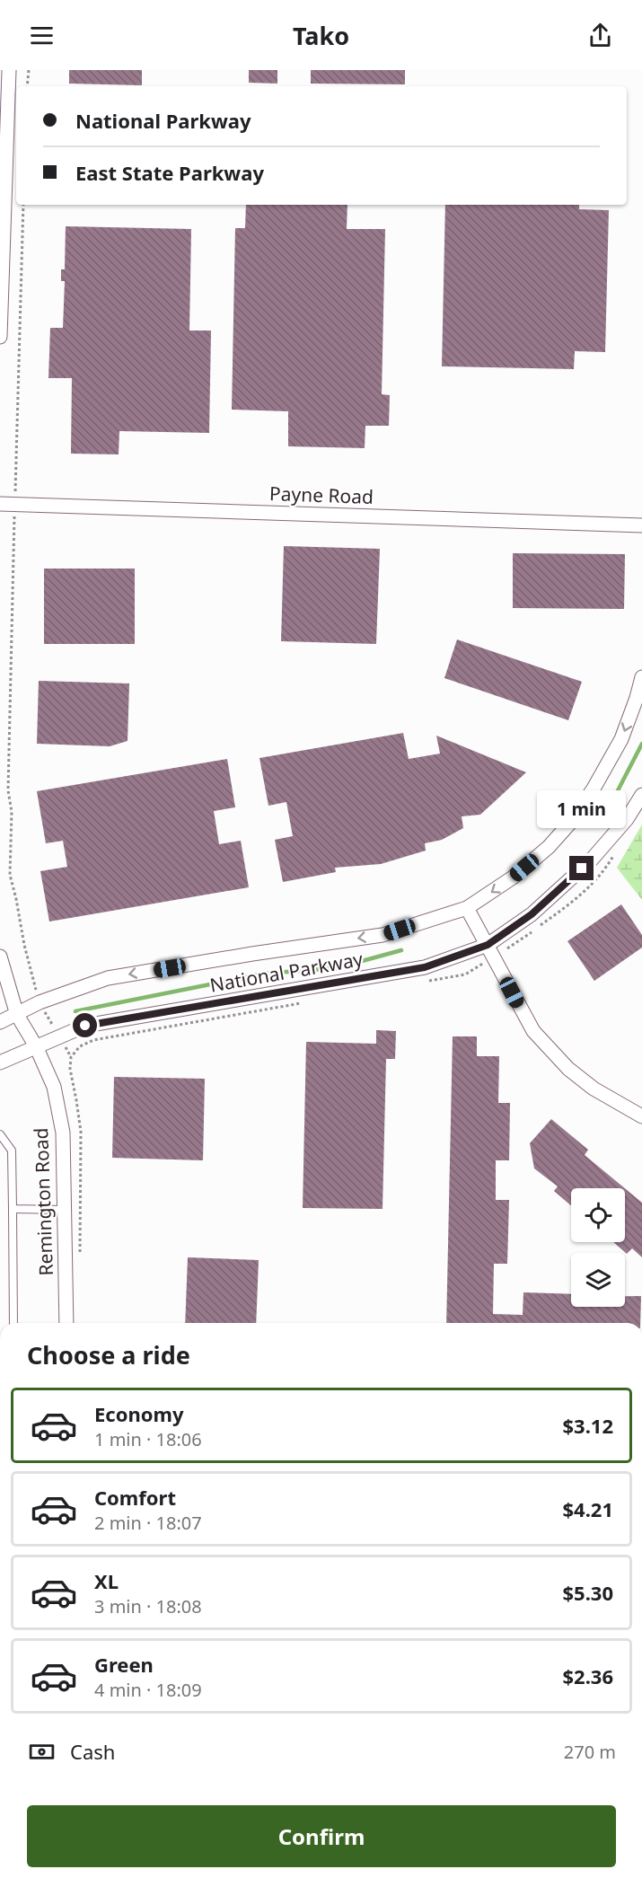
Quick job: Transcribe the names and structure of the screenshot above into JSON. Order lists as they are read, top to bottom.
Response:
{
  "streets": {
    "street": ["Payne Road", "National Parkway", "Remington Road"]
  },
  "crossings": [
    ["National Parkway", "Remington Road"]
  ],
  "page": {
    "header": "Tako",
    "banner": ["National Parkway", "East State Parkway"],
    "bubble": "1 min",
    "heading": "Choose a ride",
    "list": [
      {
        "name": "Economy",
        "note": "1 min · 18:06",
        "value": "$3.12"
      },
      {
        "name": "Comfort",
        "note": "2 min · 18:07",
        "value": "$4.21"
      },
      {
        "name": "XL",
        "note": "3 min · 18:08",
        "value": "$5.30"
      },
      {
        "name": "Green",
        "note": "4 min · 18:09",
        "value": "$2.36"
      }
    ],
    "pay": ["Cash", "270 m"],
    "buttons": "Confirm"
  }
}
